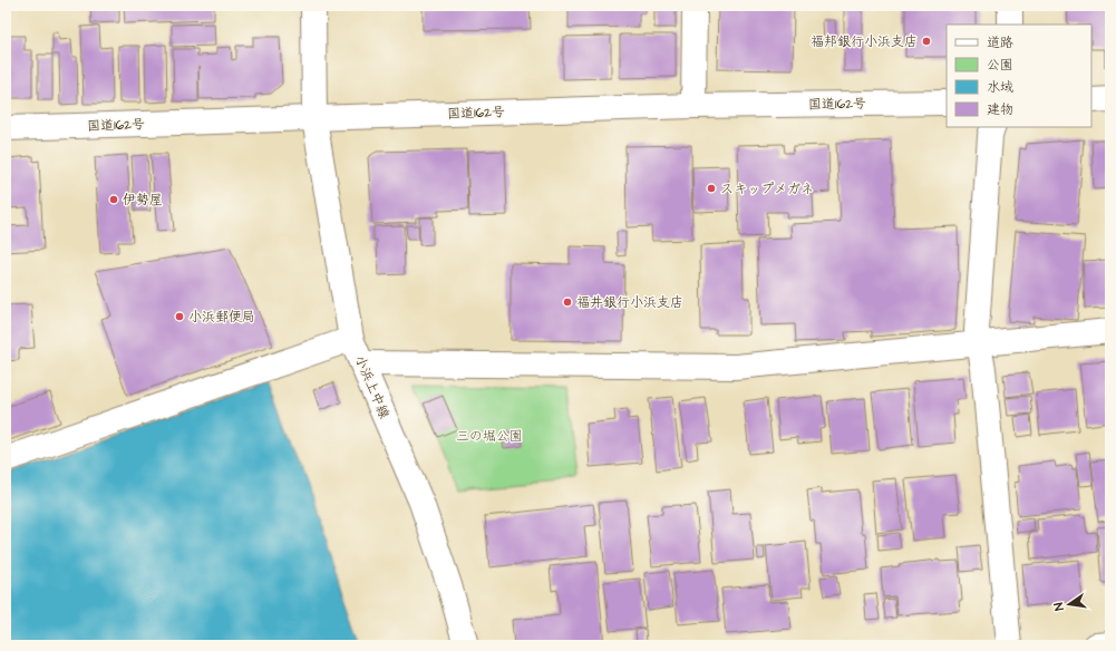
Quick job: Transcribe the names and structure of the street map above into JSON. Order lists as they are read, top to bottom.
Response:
{
  "streets": {
    "main road": ["国道162号", "小浜上中線"]
  },
  "crossings": [
    ["国道162号", "小浜上中線"]
  ],
  "parks": ["三の堀公園"],
  "places": [
    "福邦銀行小浜支店",
    "スキップメガネ",
    "伊勢屋",
    "福井銀行小浜支店",
    "小浜郵便局"
  ],
  "legend": [
    "道路",
    "公園",
    "水域",
    "建物"
  ],
  "north": "left"
}
